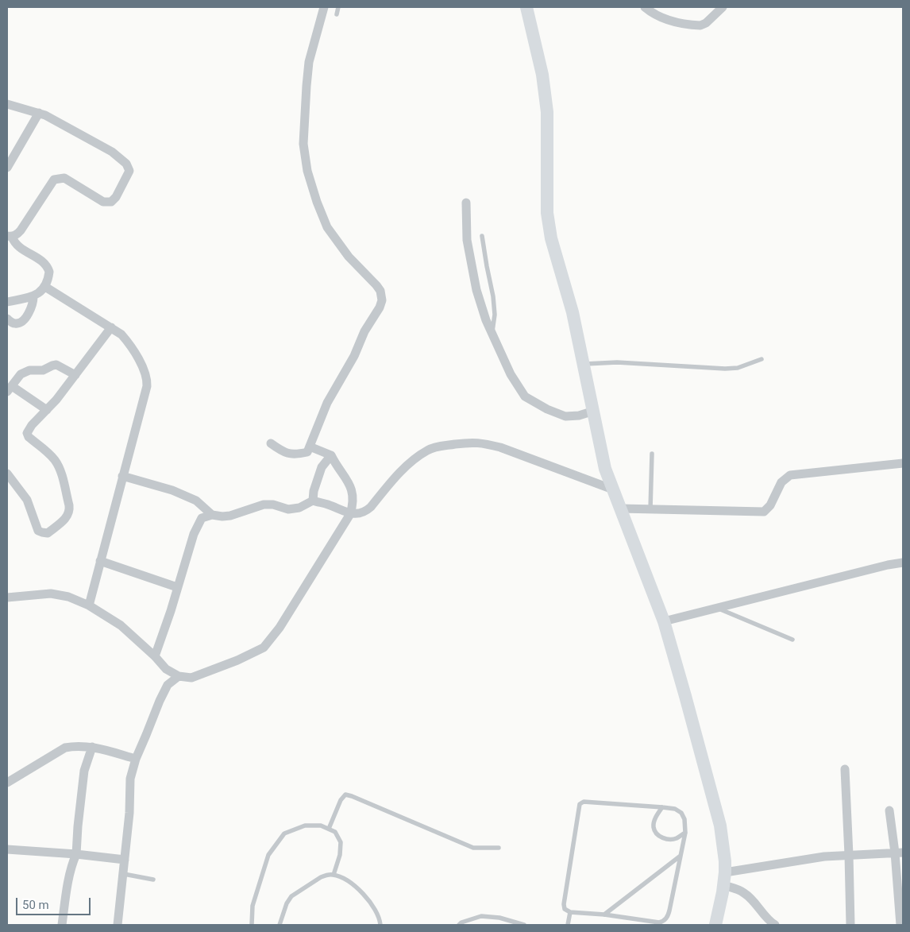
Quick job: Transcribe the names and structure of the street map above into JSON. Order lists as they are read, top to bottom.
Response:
{
  "scale_bar": "50 m"
}
